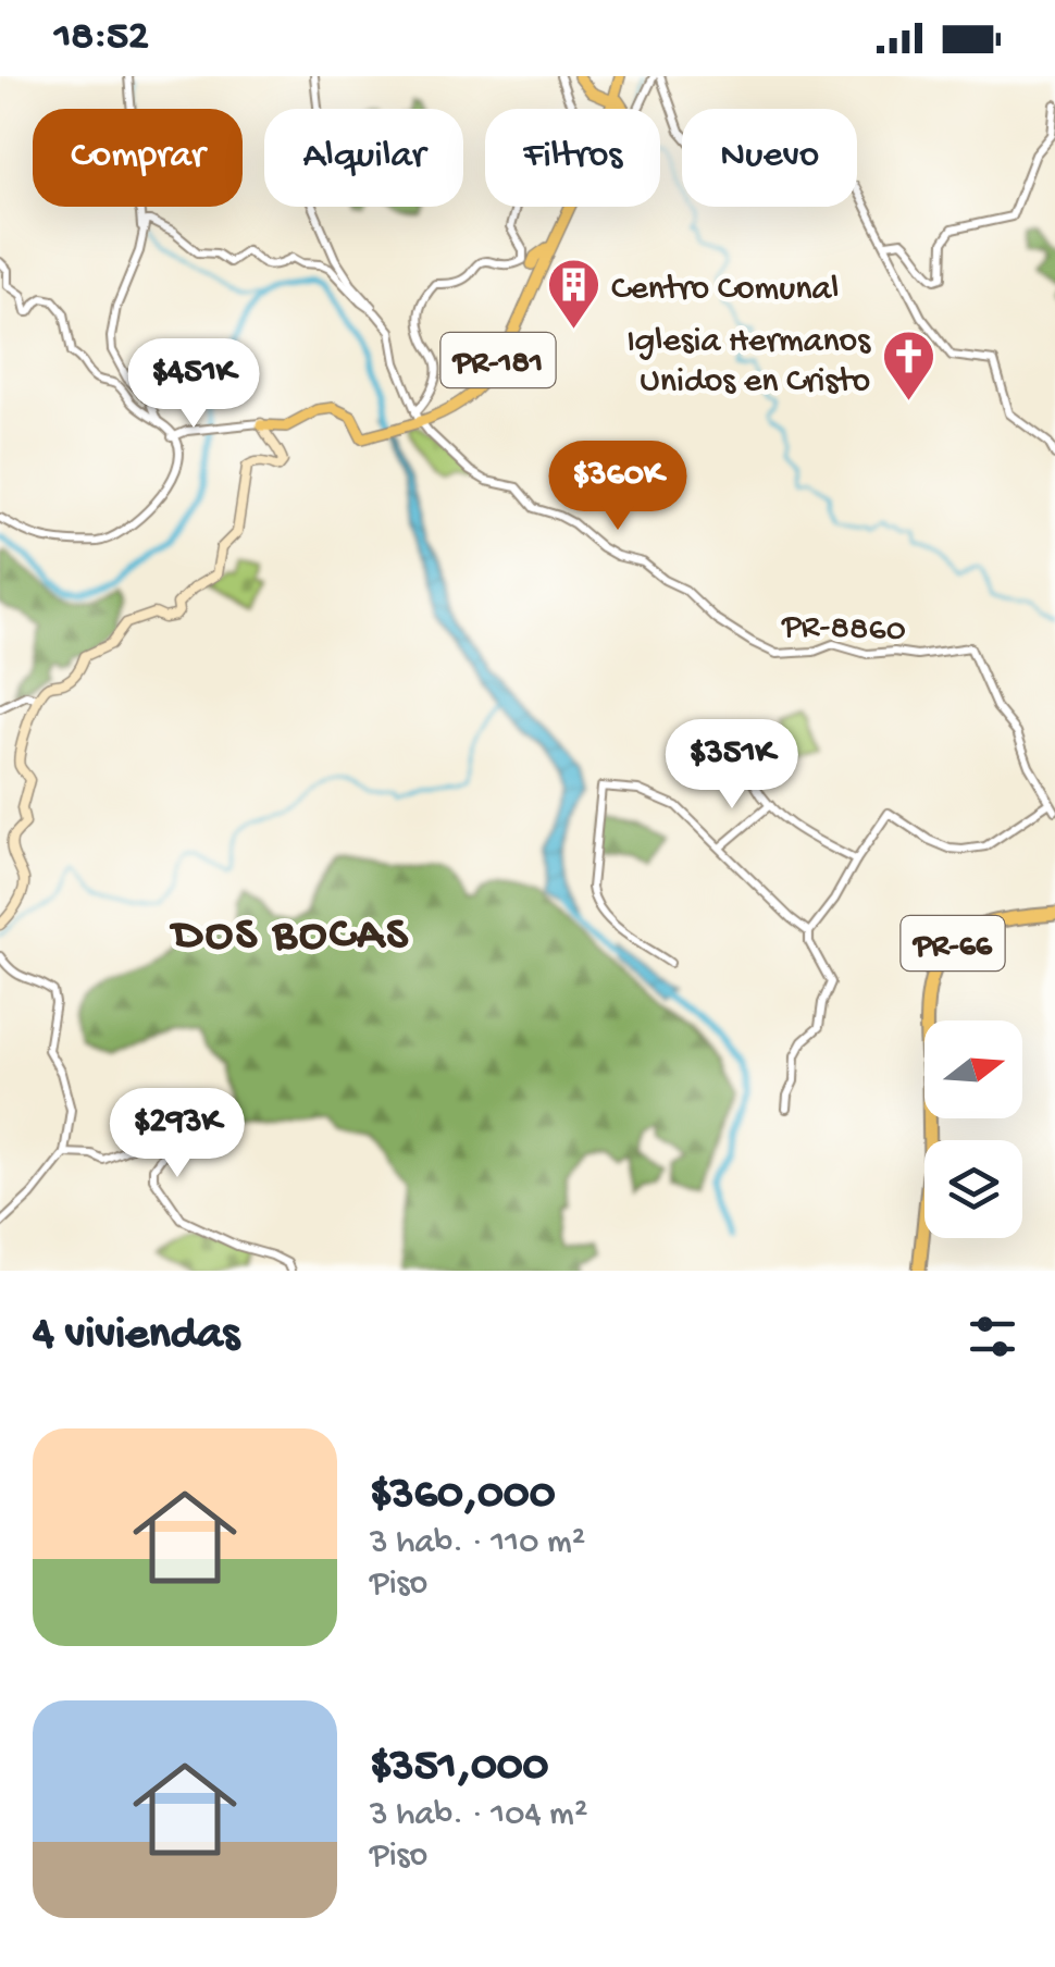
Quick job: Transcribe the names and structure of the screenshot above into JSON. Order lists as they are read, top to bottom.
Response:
{
  "streets": {
    "highway": ["PR-66"],
    "main road": ["PR-181"],
    "street": ["PR-8860"]
  },
  "crossings": [
    ["PR-181", "PR-8860"]
  ],
  "districts": ["DOS BOCAS"],
  "places": {
    "building": ["Centro Comunal"],
    "church": ["Iglesia Hermanos Unidos en Cristo"]
  },
  "north": "right",
  "page": {
    "status": "18:52",
    "chip": [
      "Comprar",
      "Alquilar",
      "Filtros",
      "Nuevo"
    ],
    "price": [
      "$451K",
      "$360K",
      "$351K",
      "$293K"
    ],
    "heading": "4 viviendas",
    "list": [
      {
        "name": "$360,000",
        "note": "3 hab. · 110 m² · Piso"
      },
      {
        "name": "$351,000",
        "note": "3 hab. · 104 m² · Piso"
      }
    ]
  }
}
